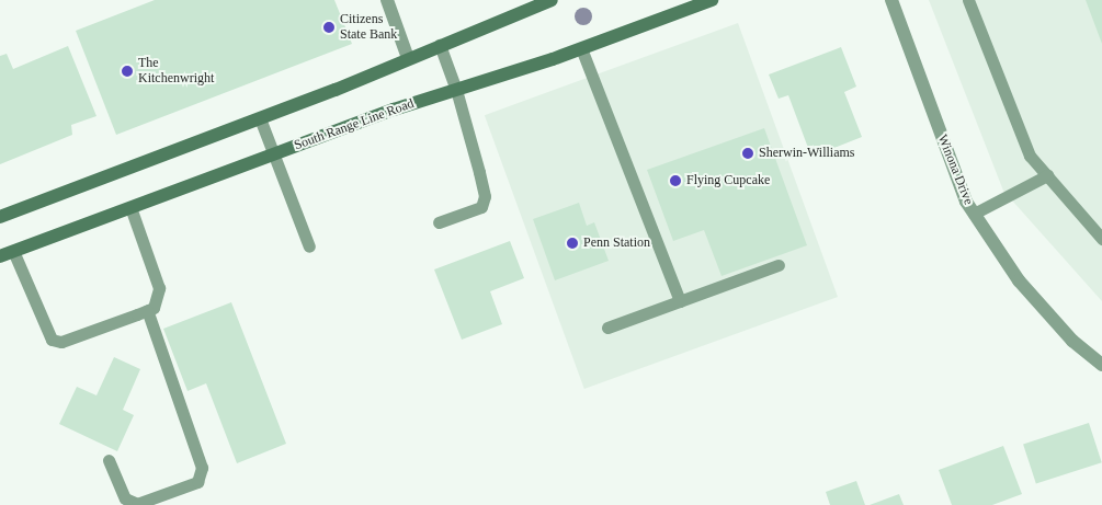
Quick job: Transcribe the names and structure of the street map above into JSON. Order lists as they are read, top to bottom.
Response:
{
  "streets": {
    "main road": ["South Range Line Road"],
    "street": ["Winona Drive"]
  },
  "places": [
    "Citizens State Bank",
    "The Kitchenwright",
    "Sherwin-Williams",
    "Flying Cupcake",
    "Penn Station"
  ]
}
